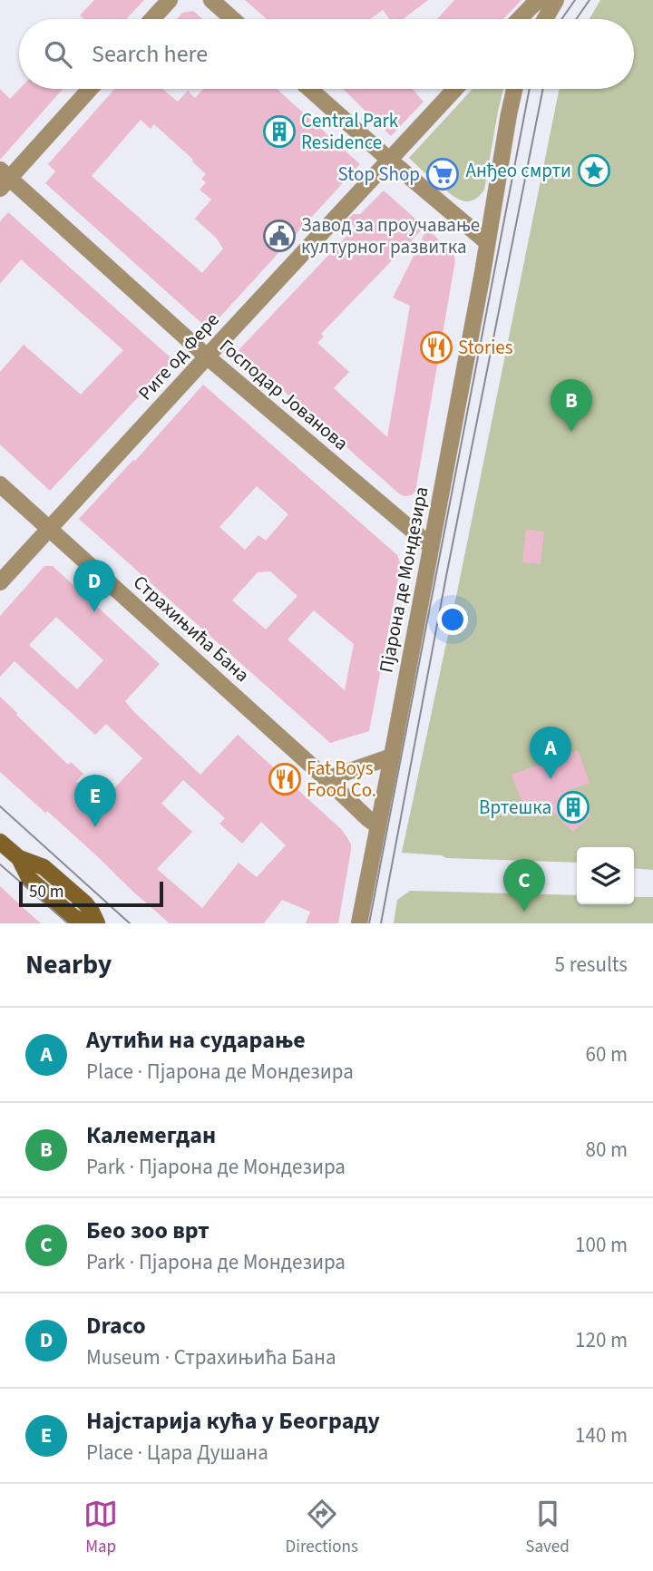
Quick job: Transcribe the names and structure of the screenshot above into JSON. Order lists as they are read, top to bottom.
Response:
{
  "streets": {
    "street": [
      "Риге од Фере",
      "Господар Јованова",
      "Пјарона де Мондезира",
      "Страхињића Бана"
    ]
  },
  "crossings": [
    ["Риге од Фере", "Господар Јованова"],
    ["Риге од Фере", "Страхињића Бана"],
    ["Господар Јованова", "Пјарона де Мондезира"],
    ["Пјарона де Мондезира", "Страхињића Бана"]
  ],
  "places": {
    "building": ["Central Park Residence", "Вртешка"],
    "place": ["Анђео смрти"],
    "supermarket": ["Stop Shop"],
    "public building": ["Завод за проучавање културног развитка"],
    "restaurant": ["Stories", "Fat Boys Food Co."]
  },
  "scale_bar": "50 m",
  "page": {
    "search": "Search here",
    "pins": [
      "B",
      "D",
      "A",
      "E",
      "C"
    ],
    "scale": "50 m",
    "heading": ["Nearby", "5 results"],
    "list": [
      {
        "mark": "A",
        "name": "Аутићи на сударање",
        "note": "Place · Пјарона де Мондезира",
        "value": "60 m"
      },
      {
        "mark": "B",
        "name": "Калемегдан",
        "note": "Park · Пјарона де Мондезира",
        "value": "80 m"
      },
      {
        "mark": "C",
        "name": "Бео зоо врт",
        "note": "Park · Пјарона де Мондезира",
        "value": "100 m"
      },
      {
        "mark": "D",
        "name": "Draco",
        "note": "Museum · Страхињића Бана",
        "value": "120 m"
      },
      {
        "mark": "E",
        "name": "Најстарија кућа у Београду",
        "note": "Place · Цара Душана",
        "value": "140 m"
      }
    ],
    "nav": ["Map", "Directions", "Saved"]
  }
}
